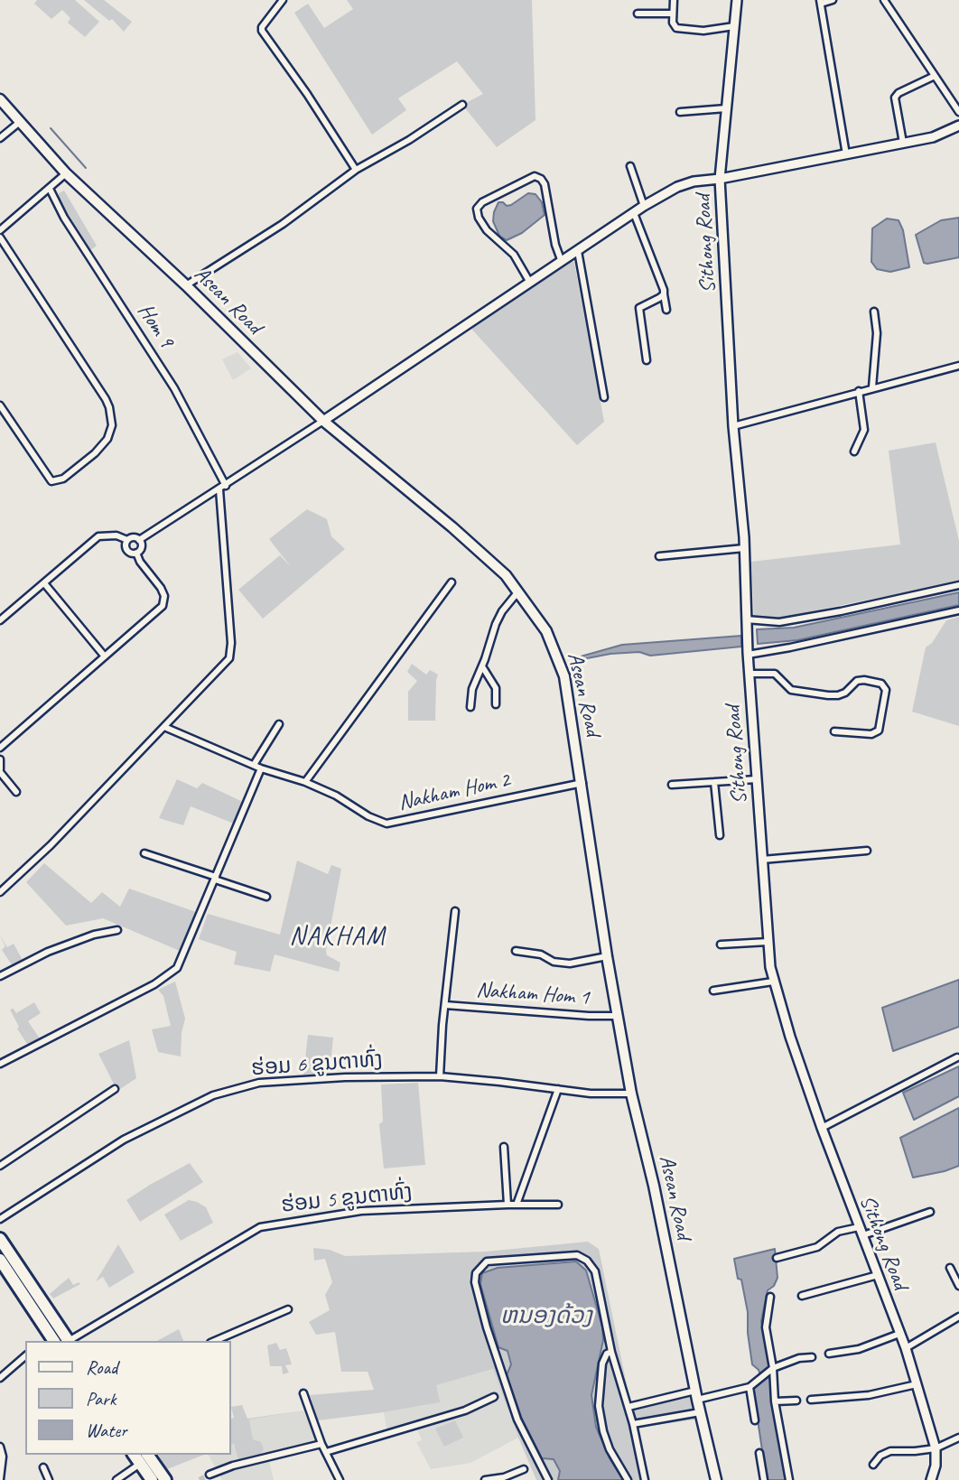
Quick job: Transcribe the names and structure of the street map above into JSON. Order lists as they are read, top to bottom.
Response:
{
  "streets": {
    "main road": ["Sithong Road", "Asean Road"],
    "street": [
      "Hom 9",
      "Nakham Hom 2",
      "Nakham Hom 1",
      "ຮ່ອມ 6 ຂູນຕາທົ່ງ",
      "ຮ່ອມ 5 ຂູນຕາທົ່ງ"
    ]
  },
  "crossings": [
    ["Asean Road", "Nakham Hom 2"],
    ["Asean Road", "Nakham Hom 1"],
    ["Asean Road", "ຮ່ອມ 6 ຂູນຕາທົ່ງ"]
  ],
  "districts": ["NAKHAM"],
  "water": ["ຫນອງດ້ວງ"],
  "legend": ["Road", "Park", "Water"]
}
